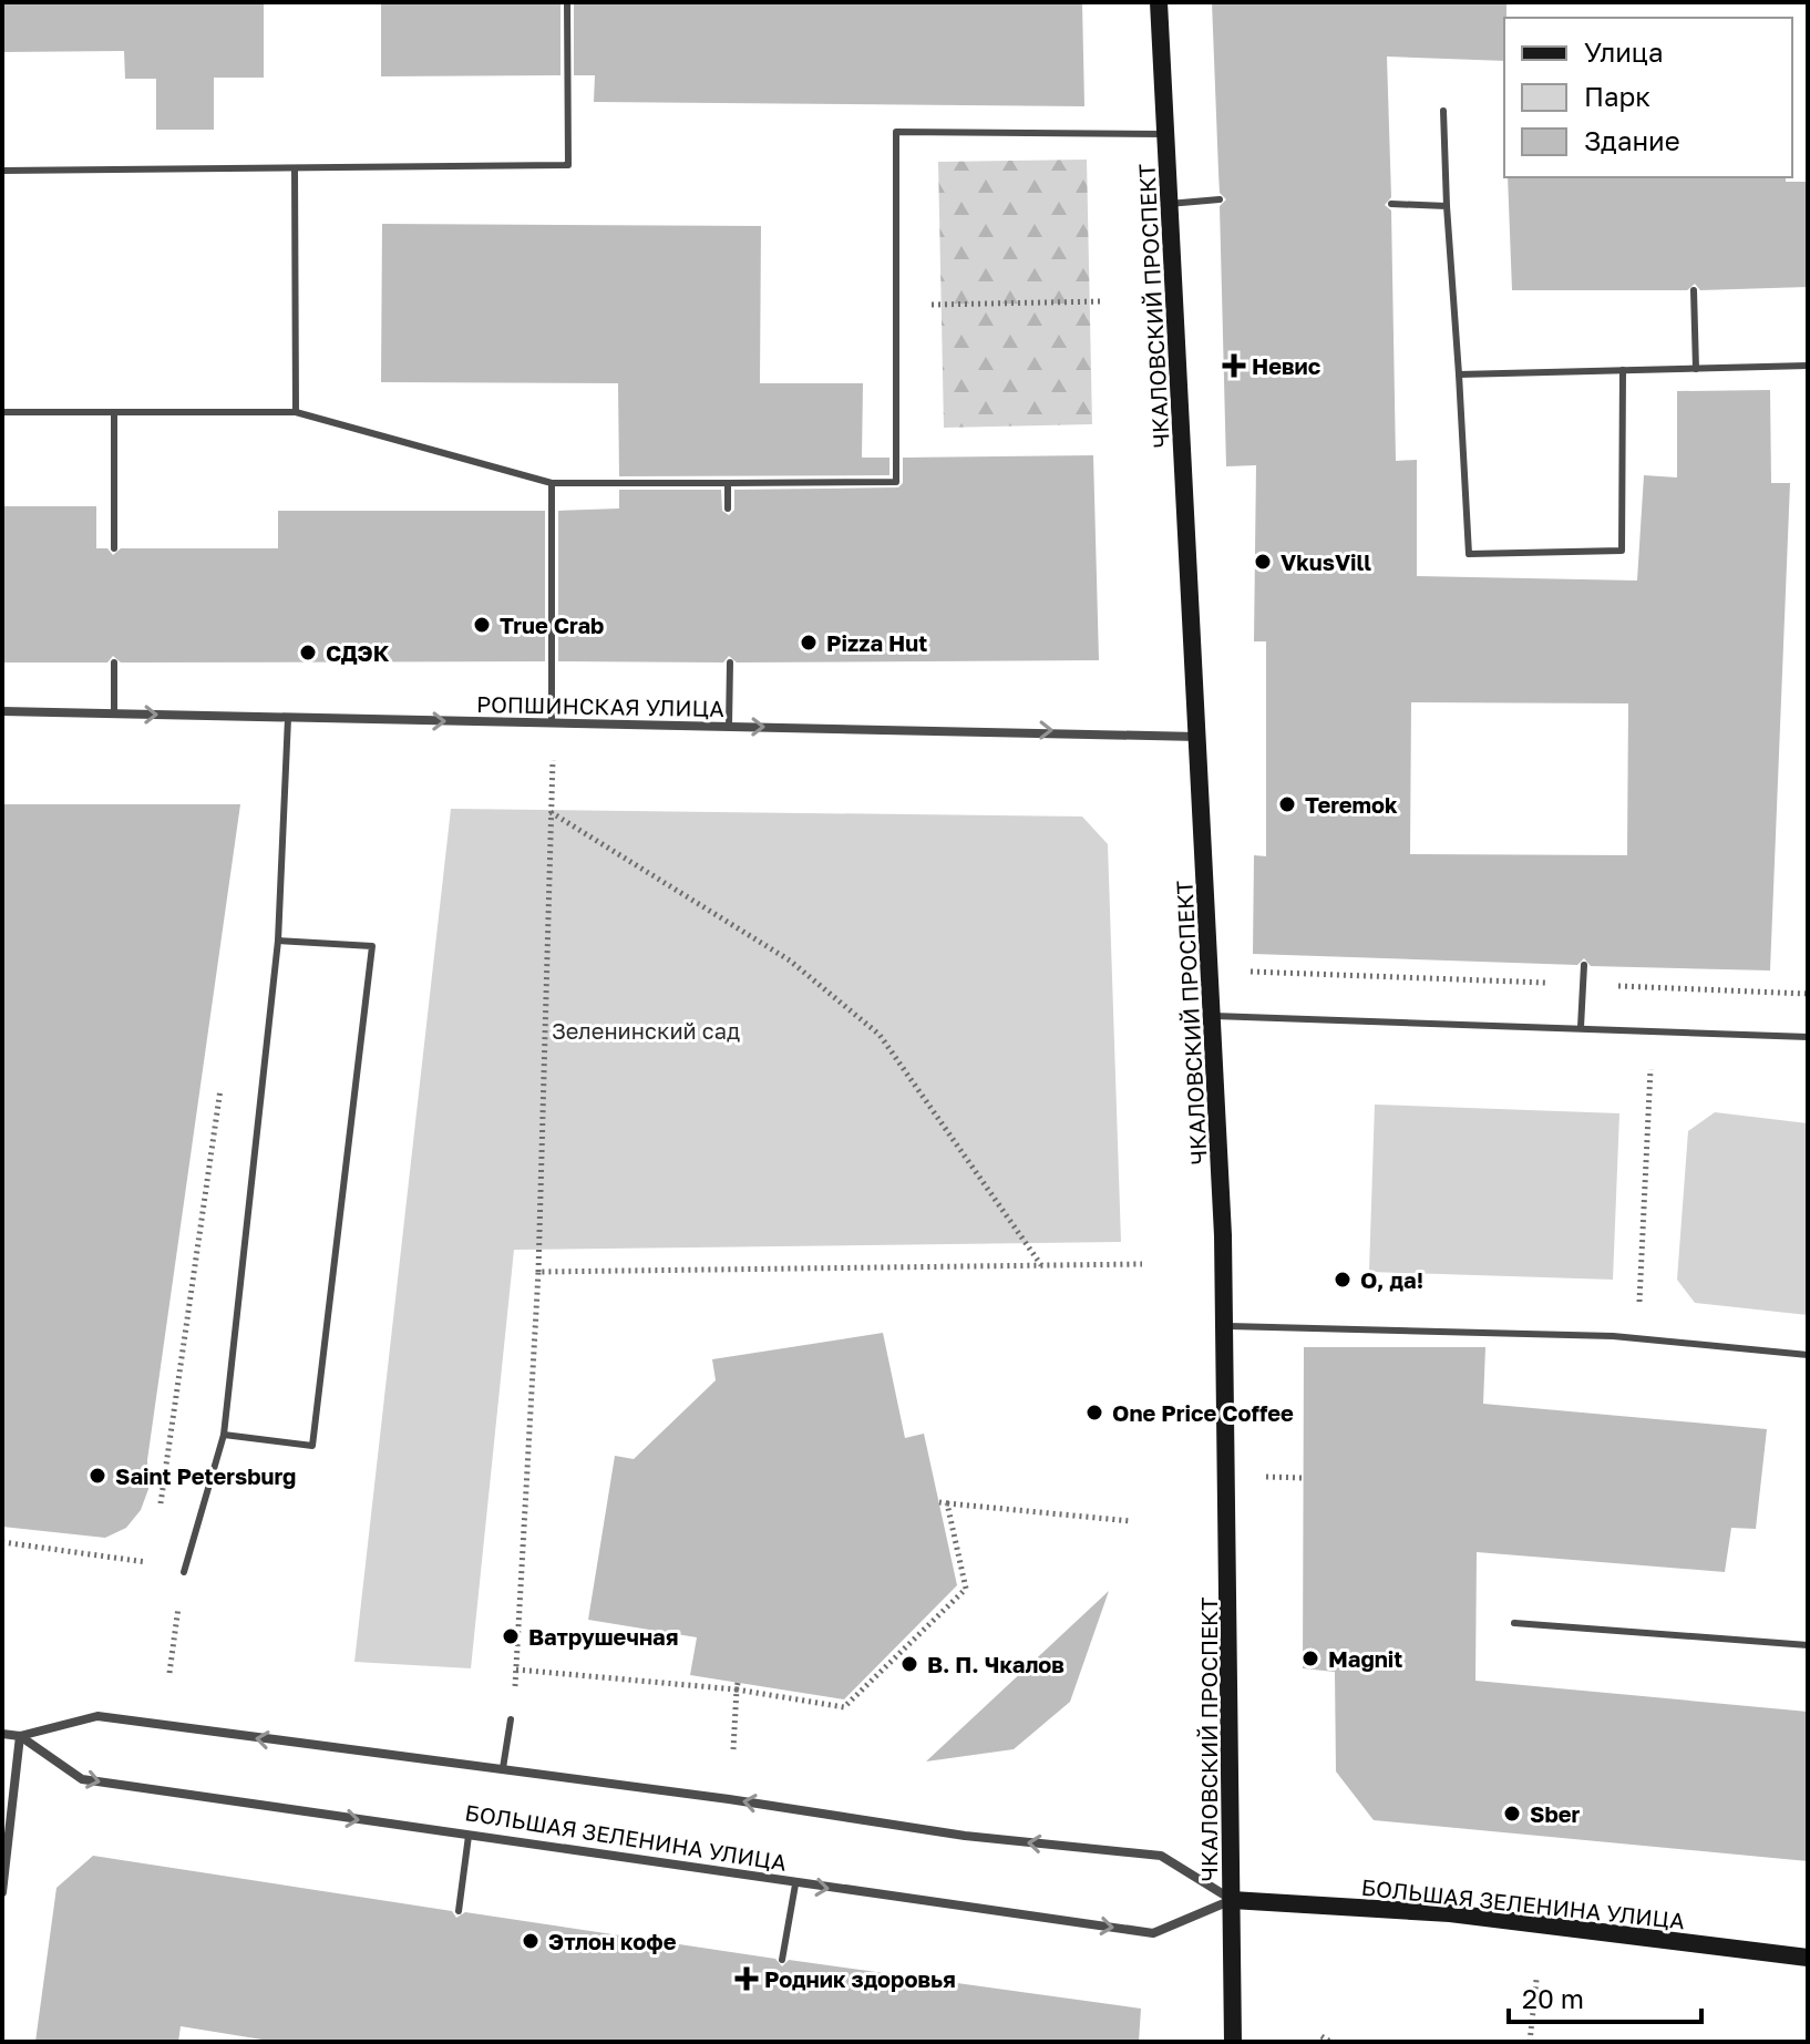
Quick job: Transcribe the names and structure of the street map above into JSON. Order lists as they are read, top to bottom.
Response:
{
  "streets": {
    "street": ["ЧКАЛОВСКИЙ ПРОСПЕКТ", "РОПШИНСКАЯ УЛИЦА", "БОЛЬШАЯ ЗЕЛЕНИНА УЛИЦА"]
  },
  "crossings": [
    ["ЧКАЛОВСКИЙ ПРОСПЕКТ", "РОПШИНСКАЯ УЛИЦА"],
    ["ЧКАЛОВСКИЙ ПРОСПЕКТ", "БОЛЬШАЯ ЗЕЛЕНИНА УЛИЦА"]
  ],
  "one_way": ["РОПШИНСКАЯ УЛИЦА"],
  "parks": ["Зеленинский сад"],
  "places": {
    "health": ["Невис", "Родник здоровья"],
    "other": [
      "VkusVill",
      "True Crab",
      "Pizza Hut",
      "СДЭК",
      "Teremok",
      "О, да!",
      "One Price Coffee",
      "Saint Petersburg",
      "Ватрушечная",
      "Magnit",
      "В. П. Чкалов",
      "Sber",
      "Этлон кофе"
    ]
  },
  "legend": ["Улица", "Парк", "Здание"],
  "scale_bar": "20 m"
}
